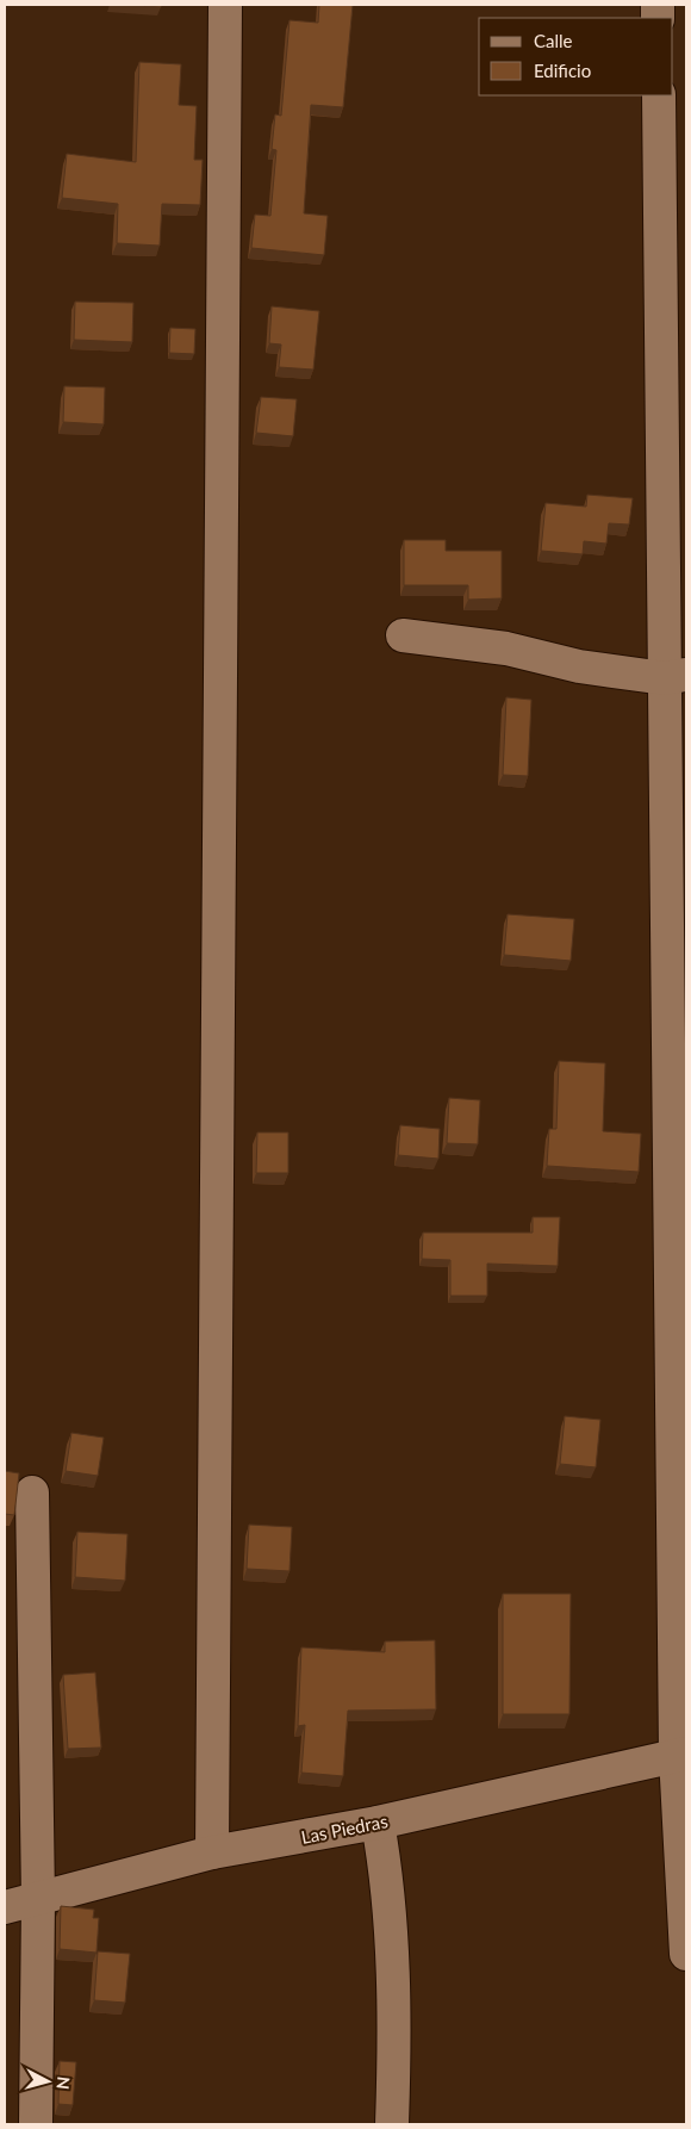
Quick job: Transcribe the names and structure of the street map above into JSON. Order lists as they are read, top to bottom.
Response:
{
  "streets": {
    "street": ["Las Piedras"]
  },
  "legend": ["Calle", "Edificio"],
  "north": "right"
}
